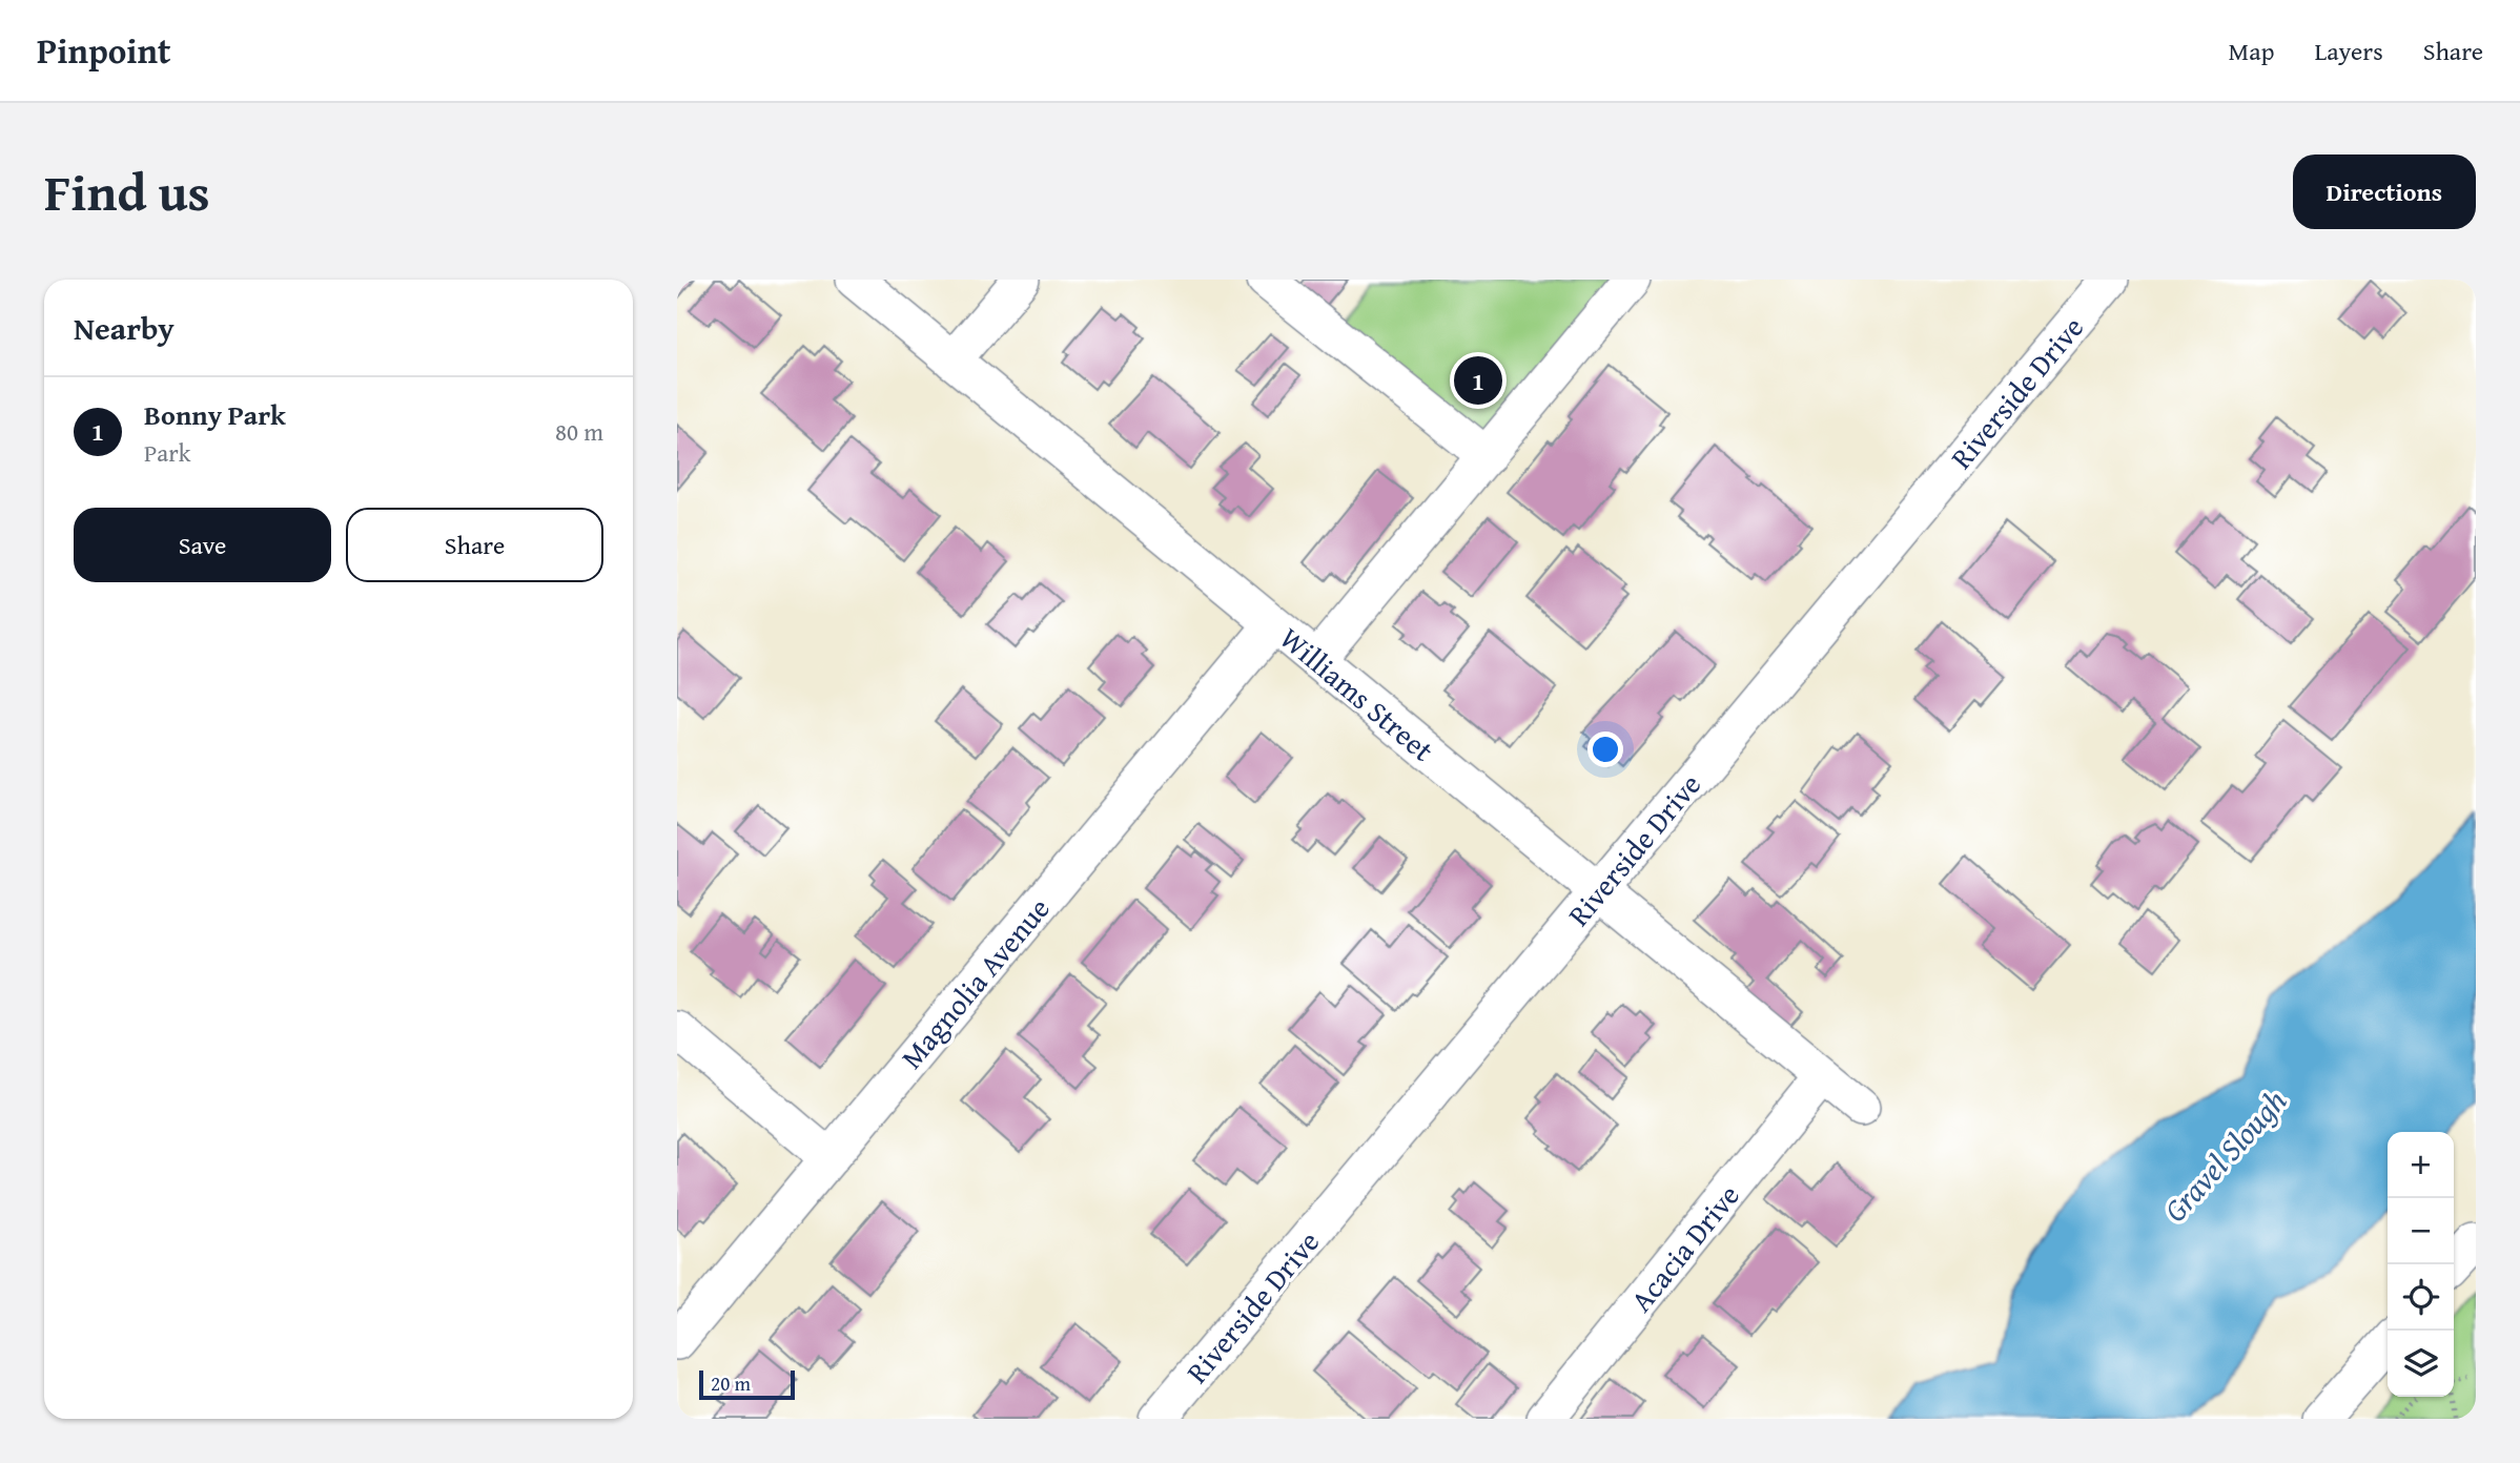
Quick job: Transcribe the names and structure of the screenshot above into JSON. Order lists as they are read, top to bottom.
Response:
{
  "streets": {
    "street": [
      "Riverside Drive",
      "Williams Street",
      "Magnolia Avenue",
      "Acacia Drive"
    ]
  },
  "crossings": [
    ["Riverside Drive", "Williams Street"],
    ["Williams Street", "Magnolia Avenue"],
    ["Williams Street", "Acacia Drive"]
  ],
  "water": ["Gravel Slough"],
  "scale_bar": "20 m",
  "page": {
    "header": "Pinpoint",
    "nav": ["Map", "Layers", "Share"],
    "title": "Find us",
    "buttons": [
      "Directions",
      ["Save", "Share"]
    ],
    "heading": "Nearby",
    "pins": "1",
    "list": [
      {
        "mark": "1",
        "name": "Bonny Park",
        "note": "Park",
        "value": "80 m"
      }
    ],
    "map_buttons": ["+", "−"],
    "scale": "20 m"
  }
}
